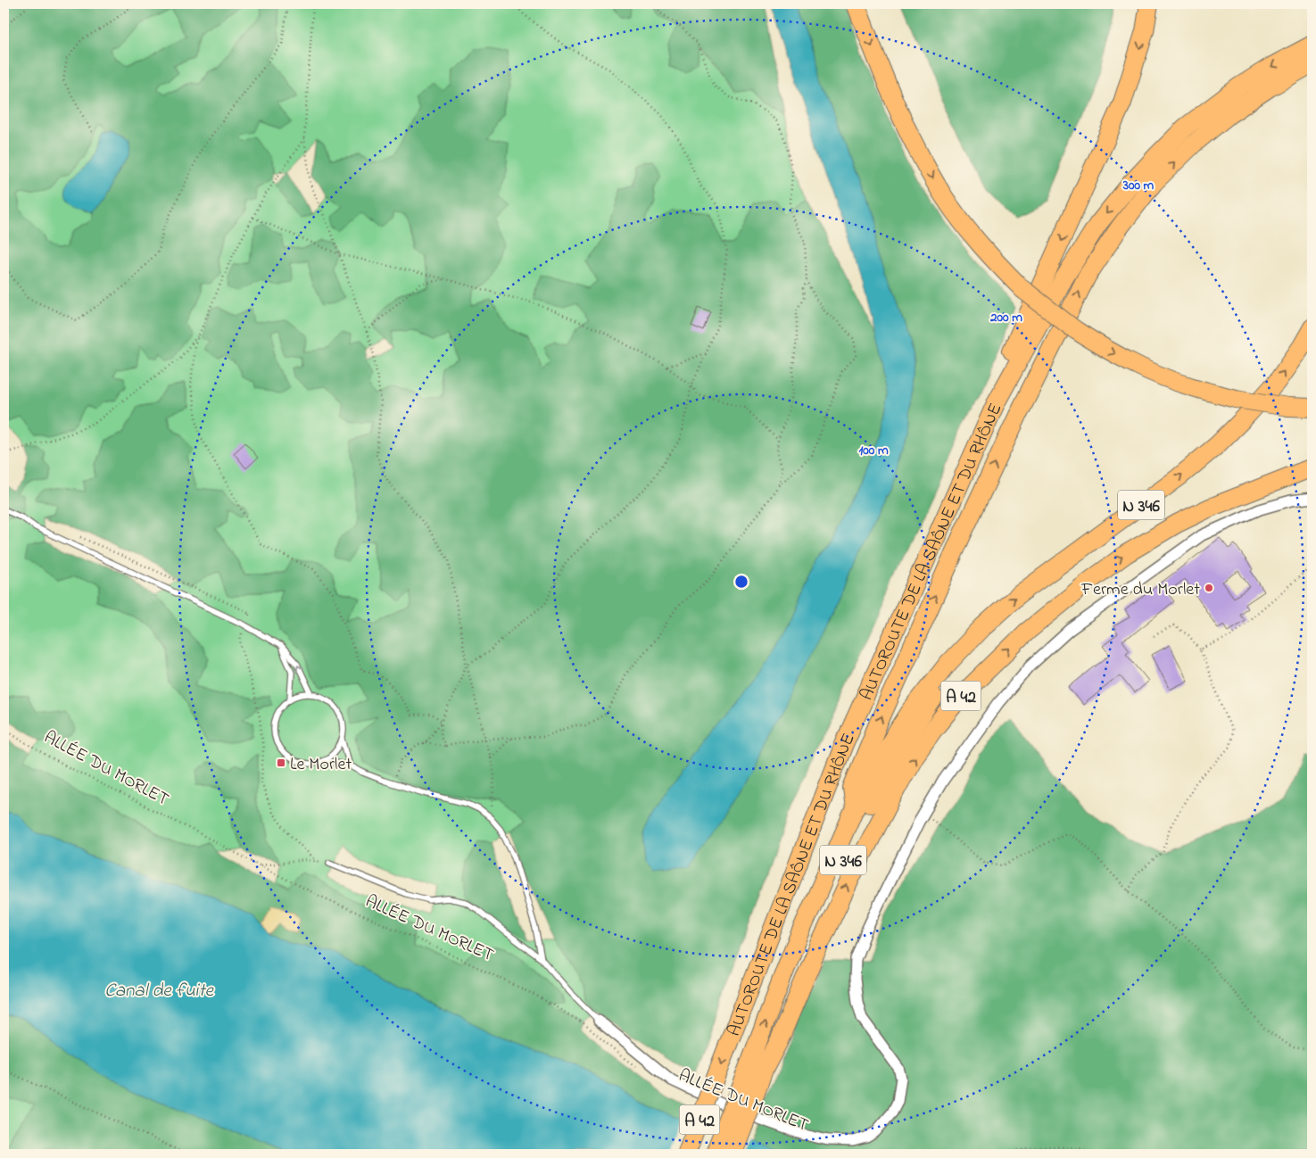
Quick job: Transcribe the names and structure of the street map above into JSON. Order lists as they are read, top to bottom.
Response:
{
  "streets": {
    "highway": ["N 346", "AUTOROUTE DE LA SAÔNE ET DU RHÔNE", "A 42"],
    "street": ["ALLÉE DU MORLET"]
  },
  "crossings": [
    ["N 346", "A 42"]
  ],
  "water": ["Canal de fuite"],
  "places": {
    "other": ["Ferme du Morlet"],
    "transit": ["Le Morlet"]
  },
  "rings": ["300 m", "200 m", "100 m"]
}
